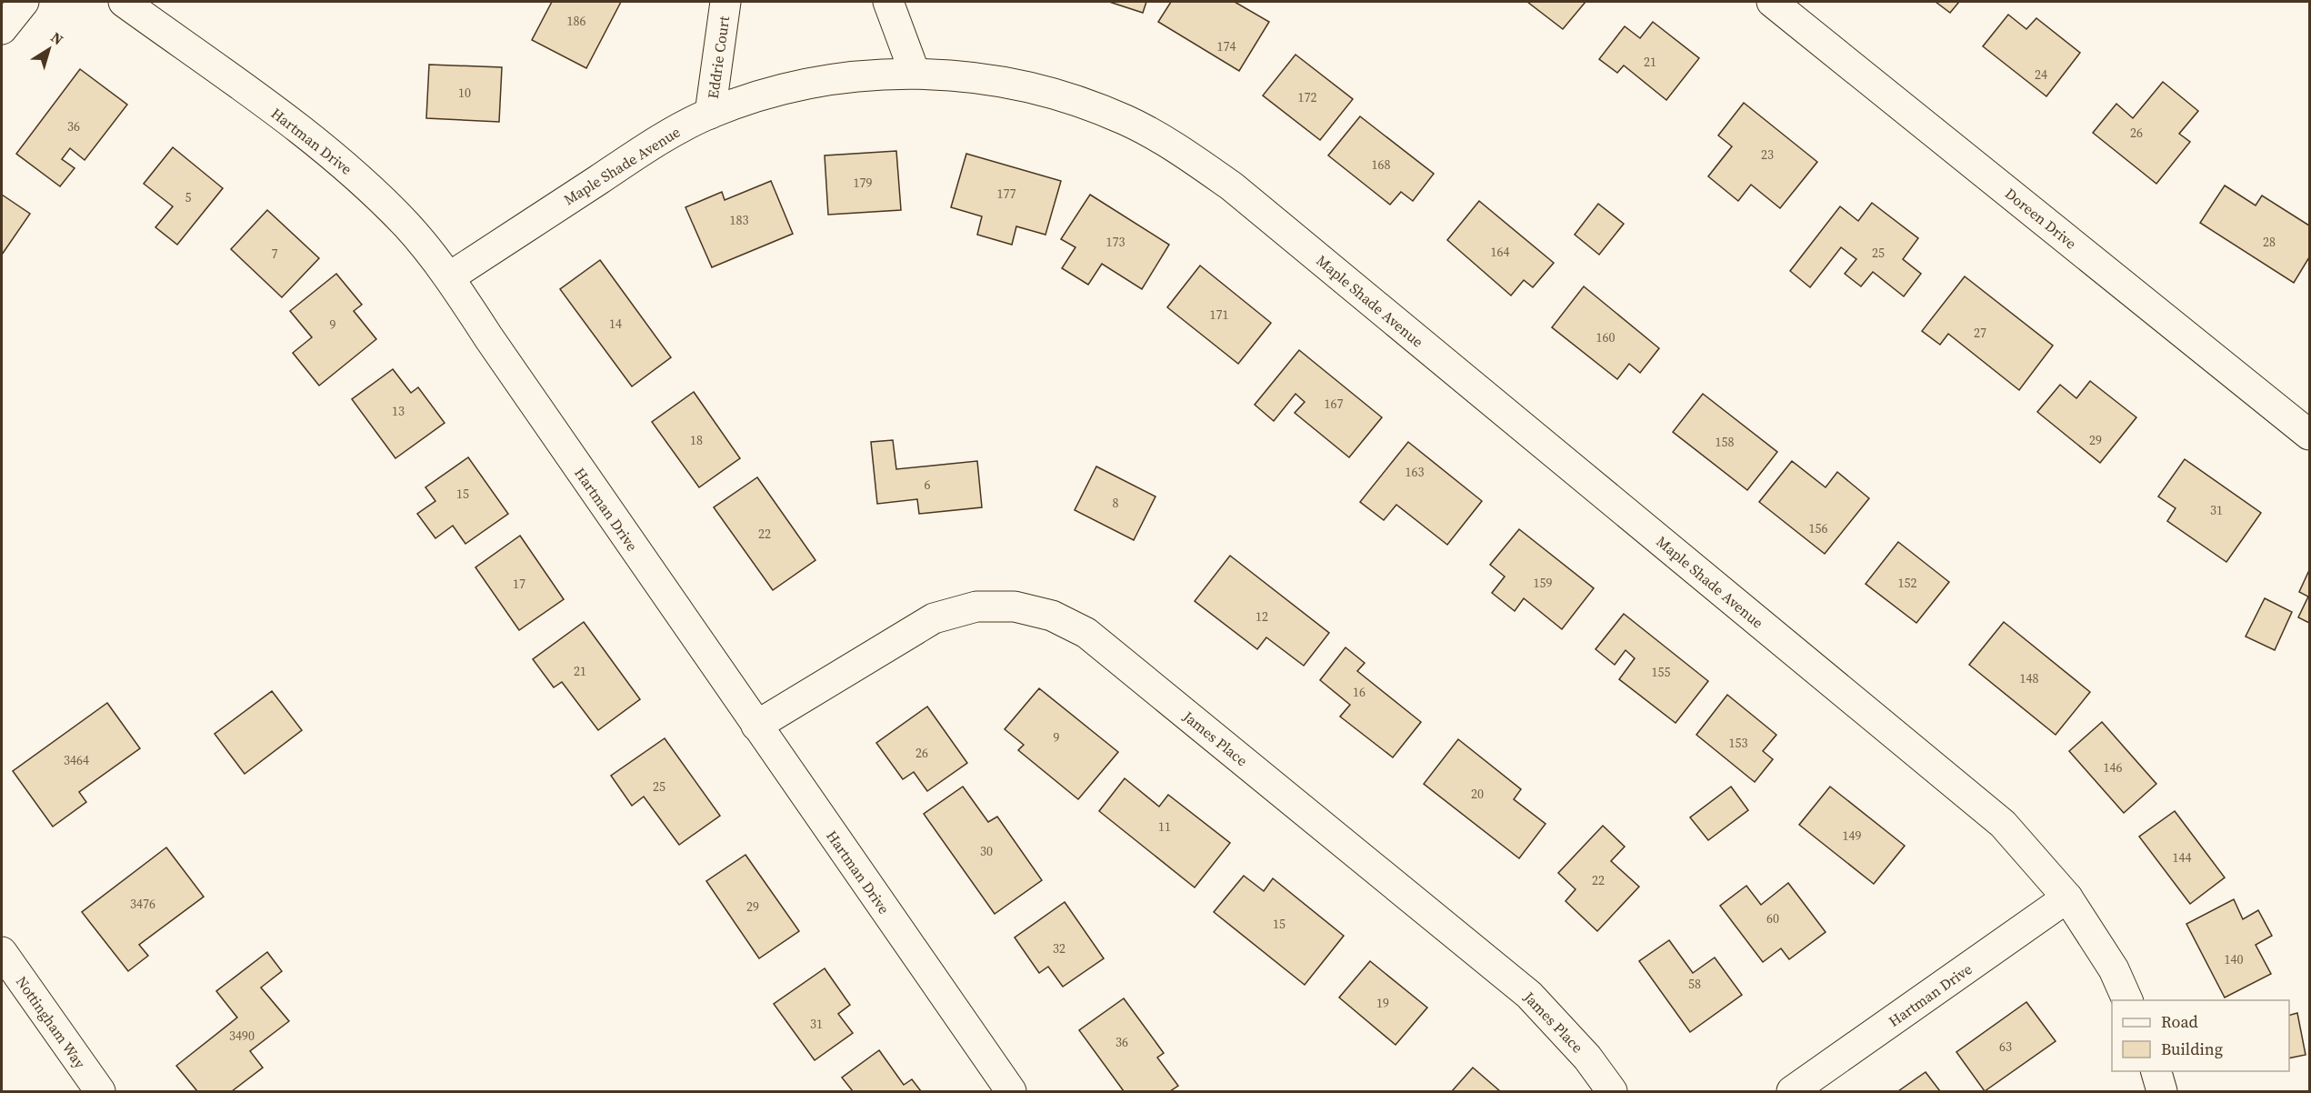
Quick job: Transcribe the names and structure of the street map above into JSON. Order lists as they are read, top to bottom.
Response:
{
  "streets": {
    "street": [
      "Eddrie Court",
      "Hartman Drive",
      "Maple Shade Avenue",
      "Doreen Drive",
      "James Place",
      "Nottingham Way"
    ]
  },
  "crossings": [
    ["Eddrie Court", "Maple Shade Avenue"],
    ["Hartman Drive", "Maple Shade Avenue"],
    ["Hartman Drive", "James Place"]
  ],
  "house_numbers": [
    "186",
    "174",
    "21",
    "24",
    "10",
    "172",
    "36",
    "26",
    "23",
    "168",
    "179",
    "177",
    "5",
    "183",
    "173",
    "28",
    "164",
    "25",
    "7",
    "171",
    "14",
    "9",
    "27",
    "160",
    "167",
    "13",
    "18",
    "29",
    "158",
    "163",
    "6",
    "15",
    "8",
    "31",
    "156",
    "22",
    "159",
    "152",
    "17",
    "12",
    "21",
    "155",
    "148",
    "16",
    "9",
    "153",
    "26",
    "3464",
    "146",
    "25",
    "20",
    "11",
    "149",
    "30",
    "144",
    "22",
    "3476",
    "29",
    "60",
    "15",
    "32",
    "140",
    "58",
    "19",
    "31",
    "3490",
    "36",
    "63"
  ],
  "legend": ["Road", "Building"],
  "north": "top right"
}
